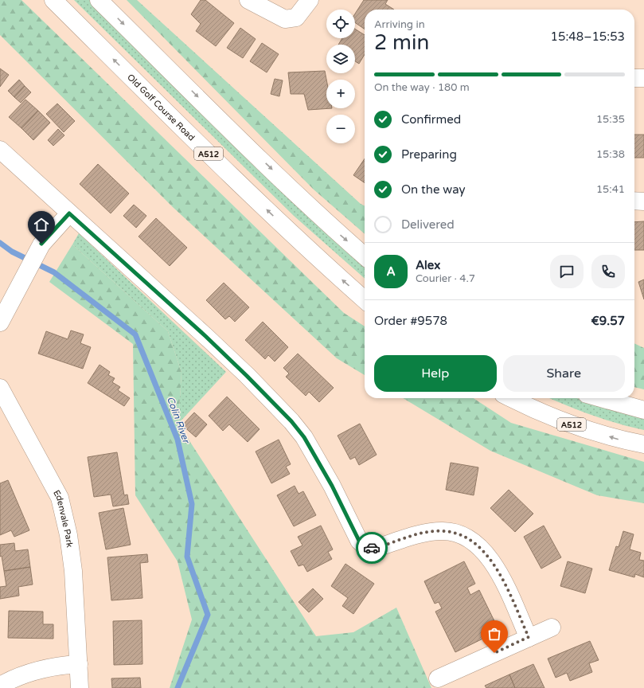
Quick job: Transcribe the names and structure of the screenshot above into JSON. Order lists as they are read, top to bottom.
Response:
{
  "streets": {
    "main road": ["Old Golf Course Road", "A512", "Edenvale Park"]
  },
  "water": ["Colin River"],
  "page": {
    "map_buttons": ["+", "−"],
    "heading": ["2 min", "Arriving in", "15:48–15:53"],
    "panel": [
      "Alex",
      "Courier · 4.7",
      "Order #9578",
      "€9.57"
    ],
    "bar": "On the way · 180 m",
    "list": [
      ["Confirmed", "15:35"],
      ["Preparing", "15:38"],
      ["On the way", "15:41"],
      "Delivered"
    ],
    "round": "A",
    "buttons": ["Help", "Share"]
  }
}
